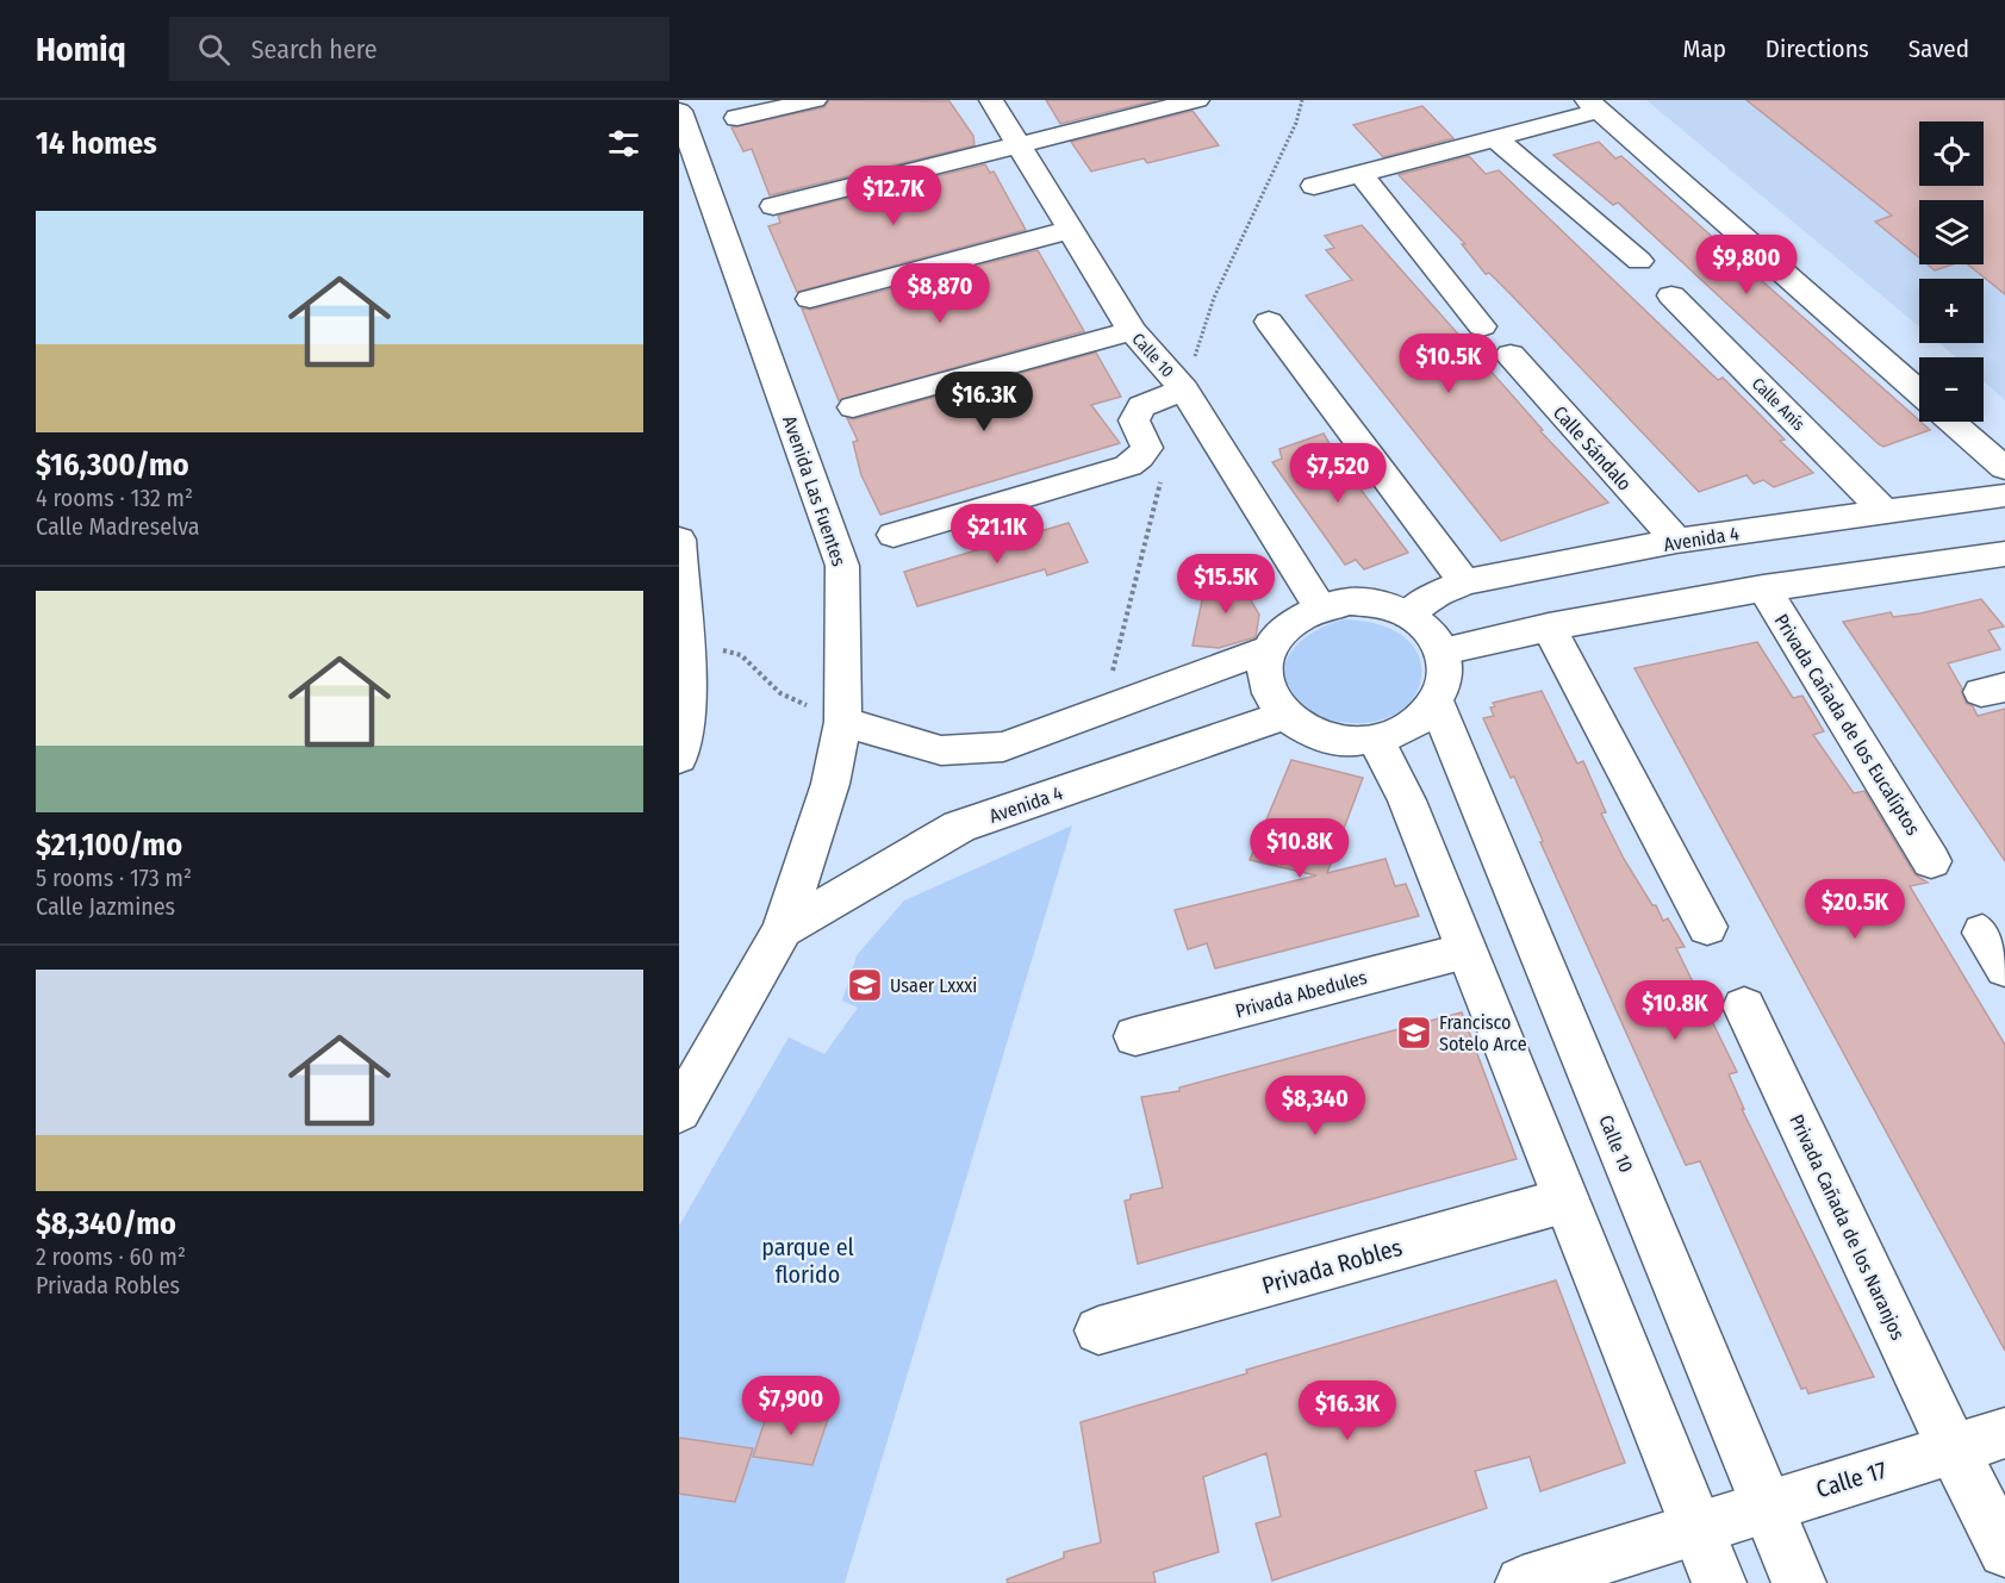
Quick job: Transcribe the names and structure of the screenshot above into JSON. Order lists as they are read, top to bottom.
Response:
{
  "streets": {
    "street": [
      "Calle 10",
      "Calle Anís",
      "Calle Sándalo",
      "Avenida Las Fuentes",
      "Avenida 4",
      "Privada Cañada de los Eucalíptos",
      "Privada Abedules",
      "Privada Cañada de los Naranjos",
      "Privada Robles",
      "Calle 17"
    ]
  },
  "crossings": [
    ["Calle 10", "Avenida 4"],
    ["Calle 10", "Calle 17"],
    ["Calle Anís", "Avenida 4"],
    ["Calle Sándalo", "Avenida 4"],
    ["Avenida Las Fuentes", "Avenida 4"],
    ["Privada Cañada de los Naranjos", "Calle 17"]
  ],
  "parks": ["parque el florido"],
  "places": {
    "school or university": ["Usaer Lxxxi", "Francisco Sotelo Arce"]
  },
  "page": {
    "header": "Homiq",
    "search": "Search here",
    "nav": ["Map", "Directions", "Saved"],
    "heading": "14 homes",
    "map_buttons": ["+", "−"],
    "price": [
      "$12.7K",
      "$9,800",
      "$8,870",
      "$10.5K",
      "$16.3K",
      "$7,520",
      "$21.1K",
      "$15.5K",
      "$10.8K",
      "$20.5K",
      "$10.8K",
      "$8,340",
      "$7,900",
      "$16.3K"
    ],
    "list": [
      {
        "name": "$16,300/mo",
        "note": "4 rooms · 132 m² · Calle Madreselva"
      },
      {
        "name": "$21,100/mo",
        "note": "5 rooms · 173 m² · Calle Jazmines"
      },
      {
        "name": "$8,340/mo",
        "note": "2 rooms · 60 m² · Privada Robles"
      }
    ]
  }
}
